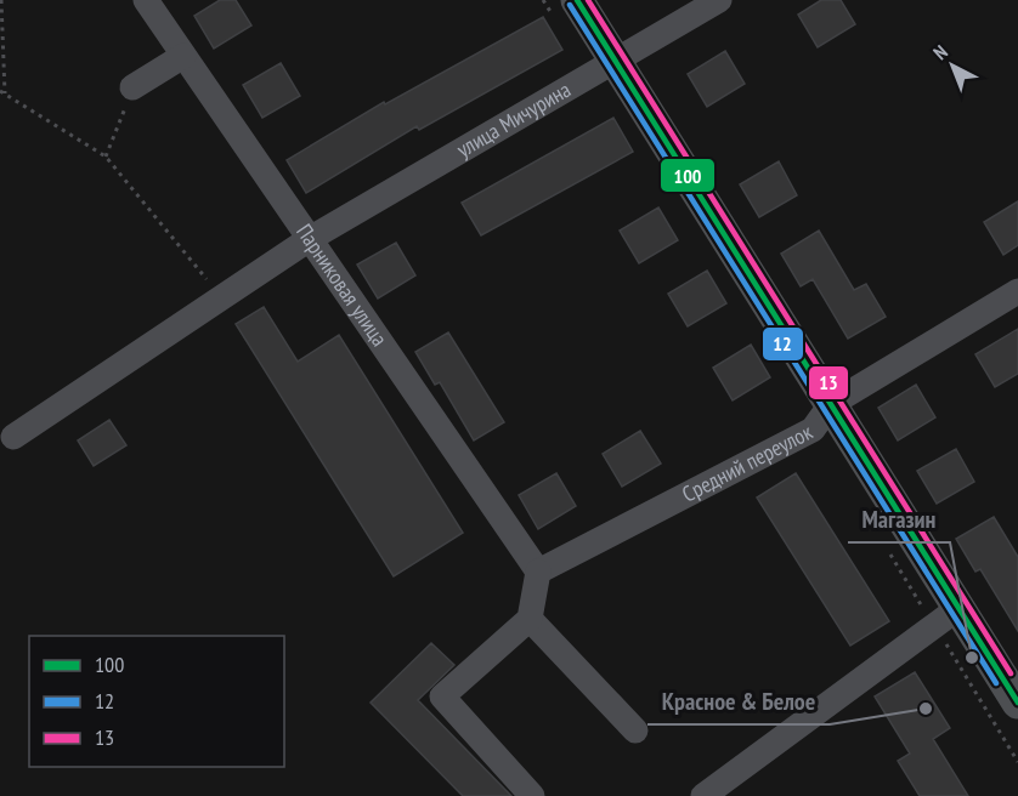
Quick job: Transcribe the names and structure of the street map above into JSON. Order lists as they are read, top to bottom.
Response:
{
  "streets": {
    "street": ["улица Мичурина", "Парниковая улица", "Средний переулок"]
  },
  "crossings": [
    ["улица Мичурина", "Парниковая улица"],
    ["Парниковая улица", "Средний переулок"]
  ],
  "places": ["Магазин", "Красное & Белое"],
  "lines": ["transit line 100", "transit line 13", "transit line 12"],
  "legend": ["100", "12", "13"],
  "north": "top left"
}
